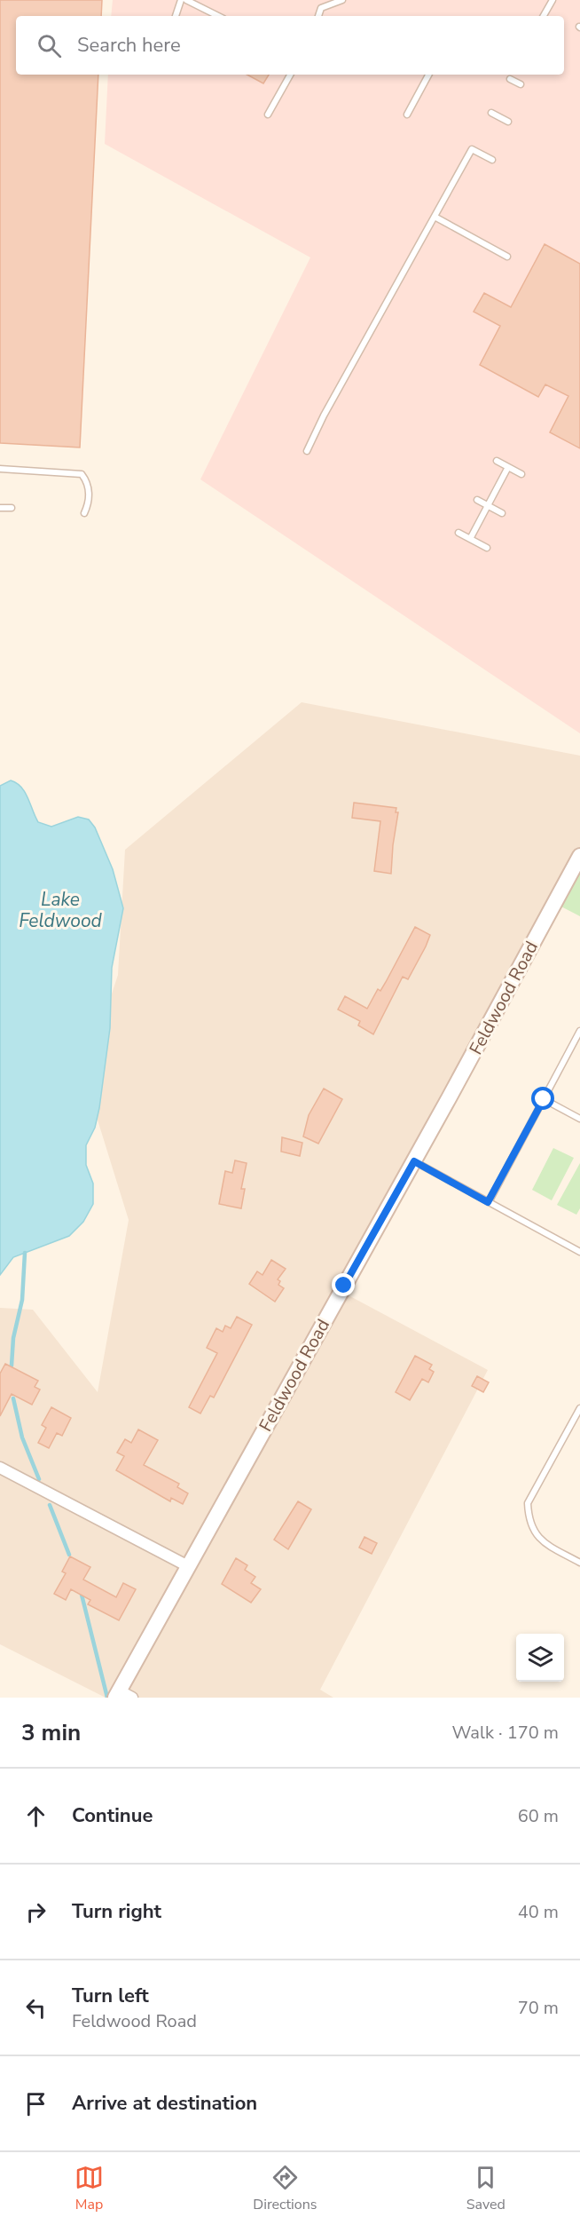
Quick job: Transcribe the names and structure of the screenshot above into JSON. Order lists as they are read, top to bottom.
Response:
{
  "streets": {
    "street": ["Feldwood Road"]
  },
  "water": ["Lake Feldwood"],
  "page": {
    "search": "Search here",
    "heading": ["3 min", "Walk · 170 m"],
    "list": [
      ["Continue", "60 m"],
      ["Turn right", "40 m"],
      ["Turn left", "Feldwood Road", "70 m"],
      "Arrive at destination"
    ],
    "nav": ["Map", "Directions", "Saved"]
  }
}
